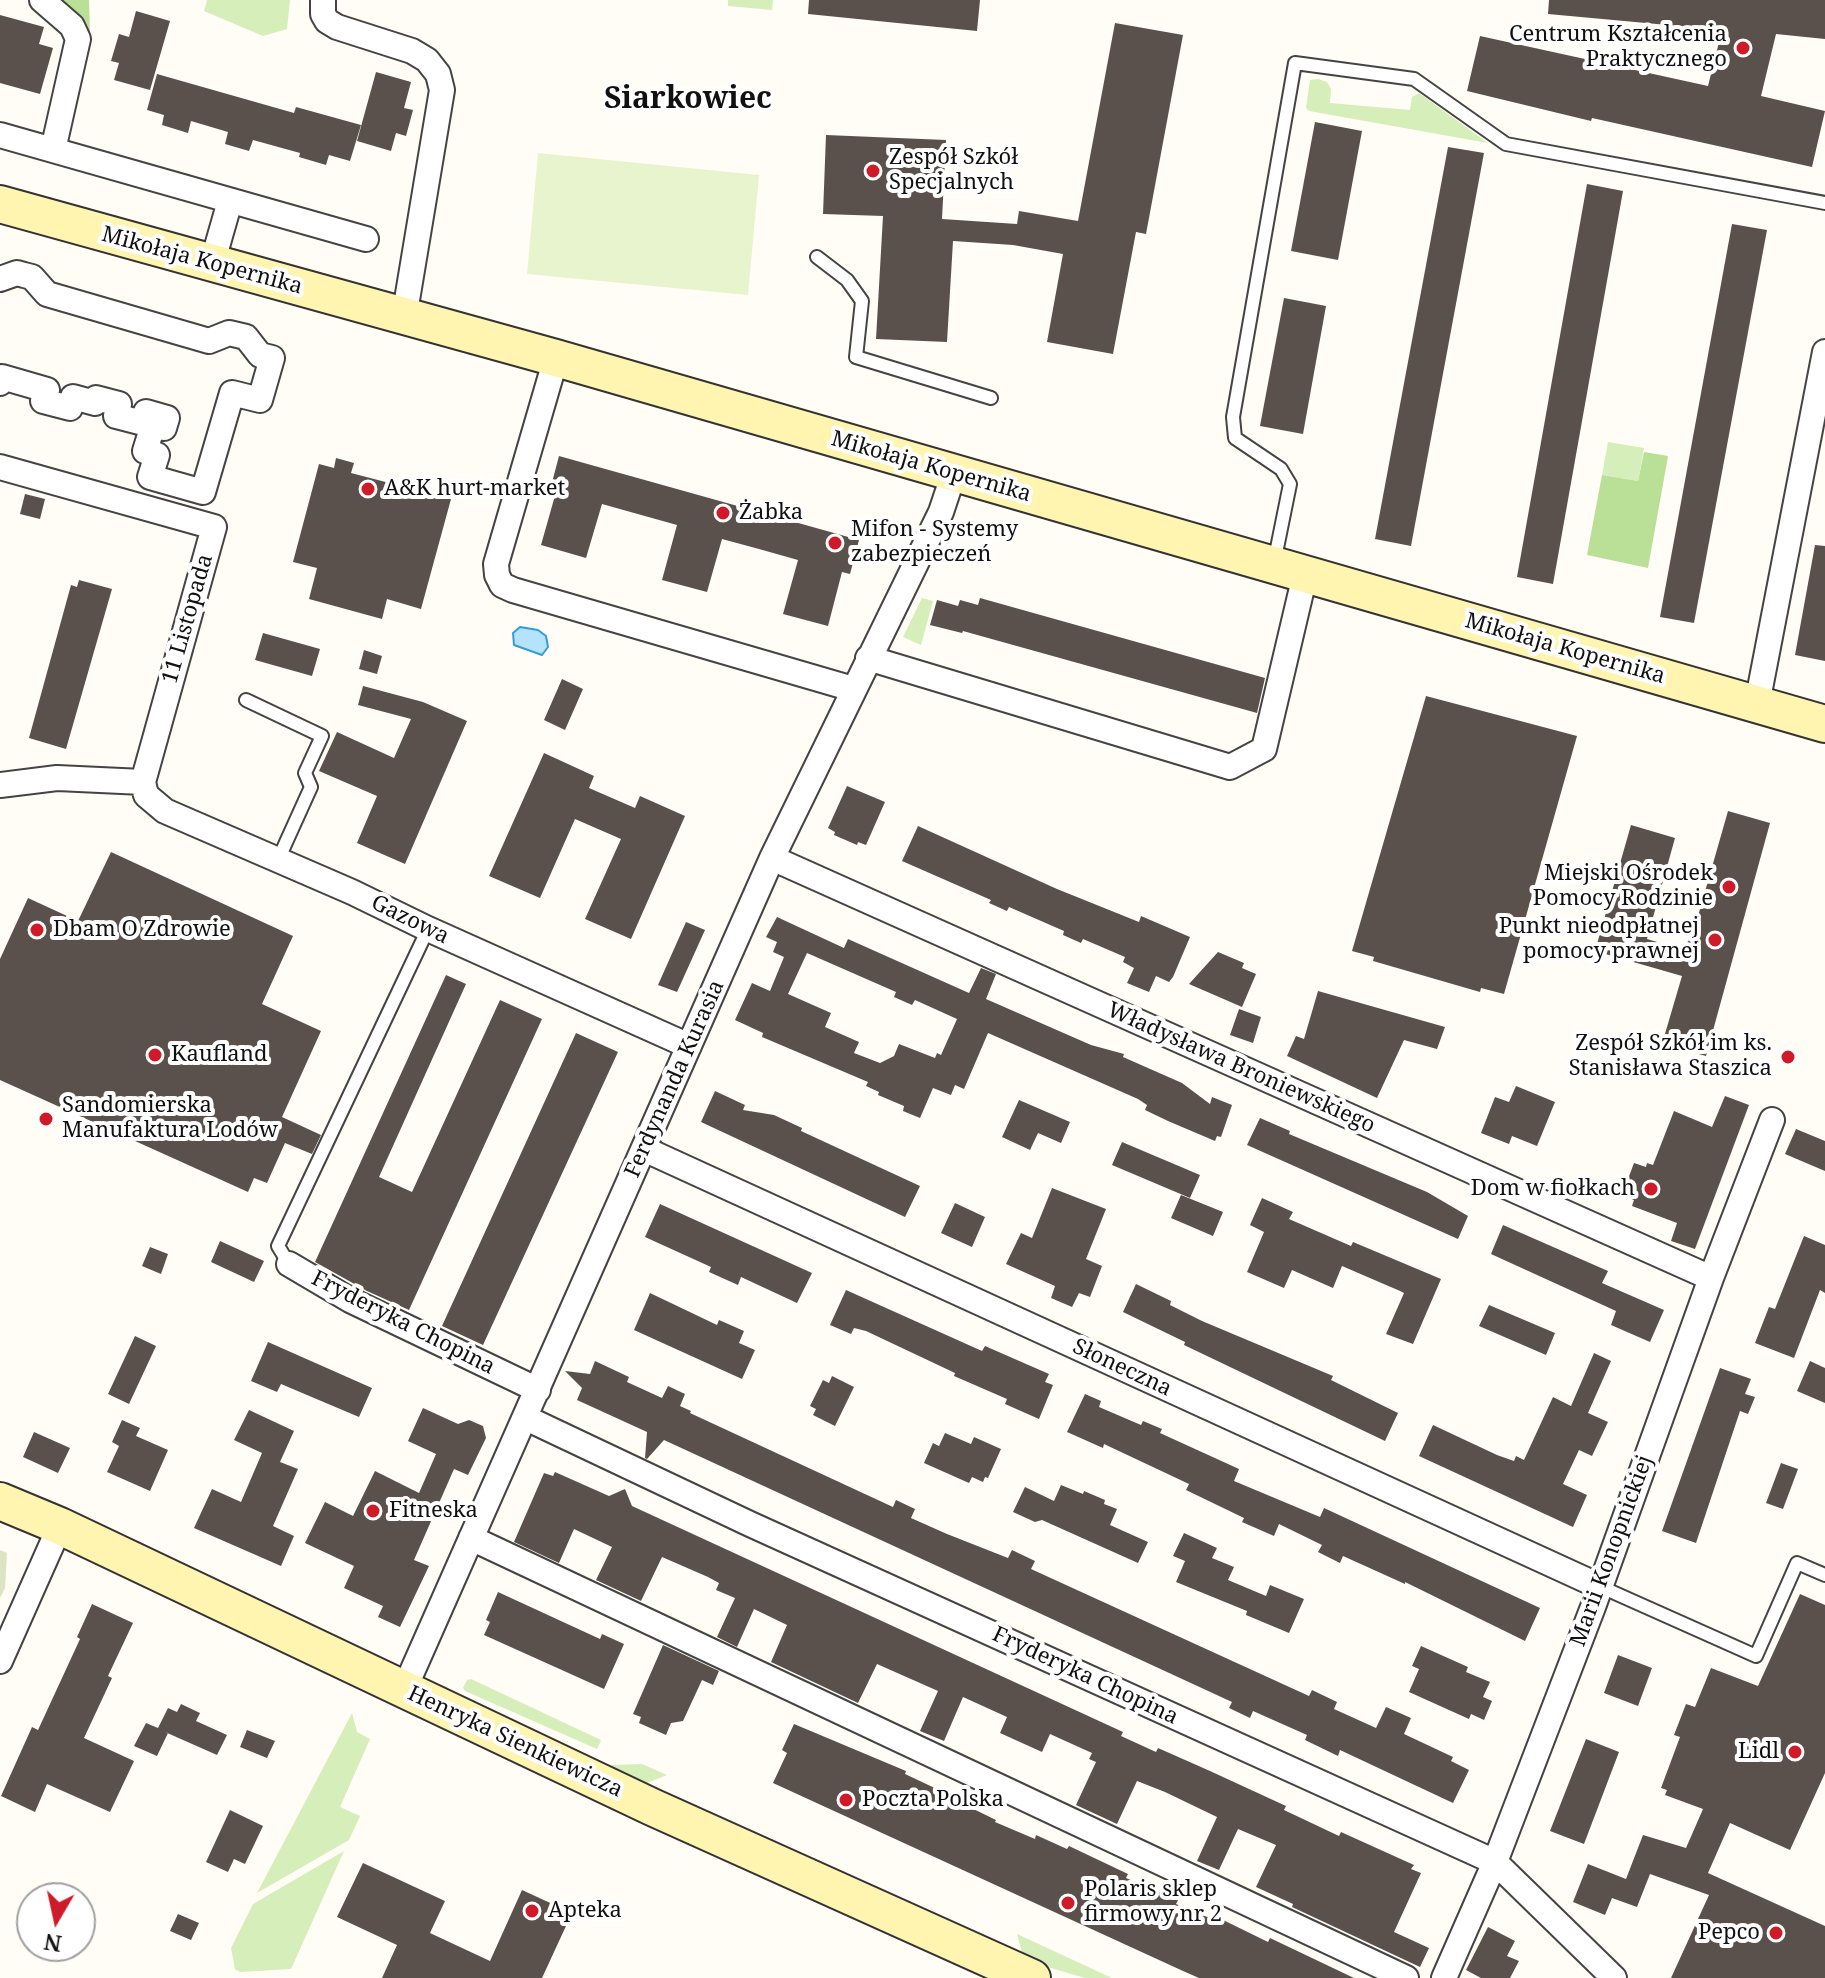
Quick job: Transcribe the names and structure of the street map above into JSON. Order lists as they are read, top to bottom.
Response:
{
  "streets": {
    "street": [
      "Mikołaja Kopernika",
      "11 Listopada",
      "Gazowa",
      "Władysława Broniewskiego",
      "Ferdynanda Kurasia",
      "Fryderyka Chopina",
      "Słoneczna",
      "Marii Konopnickiej",
      "Henryka Sienkiewicza"
    ]
  },
  "crossings": [
    ["Mikołaja Kopernika", "Ferdynanda Kurasia"],
    ["11 Listopada", "Gazowa"],
    ["Gazowa", "Ferdynanda Kurasia"],
    ["Władysława Broniewskiego", "Ferdynanda Kurasia"],
    ["Władysława Broniewskiego", "Marii Konopnickiej"],
    ["Ferdynanda Kurasia", "Fryderyka Chopina"],
    ["Ferdynanda Kurasia", "Słoneczna"],
    ["Ferdynanda Kurasia", "Henryka Sienkiewicza"],
    ["Fryderyka Chopina", "Marii Konopnickiej"],
    ["Słoneczna", "Marii Konopnickiej"]
  ],
  "districts": ["Siarkowiec"],
  "places": [
    "Centrum Kształcenia Praktycznego",
    "Zespół Szkół Specjalnych",
    "A&K hurt-market",
    "Żabka",
    "Mifon - Systemy zabezpieczeń",
    "Miejski Ośrodek Pomocy Rodzinie",
    "Dbam O Zdrowie",
    "Punkt nieodpłatnej pomocy prawnej",
    "Kaufland",
    "Zespół Szkół im ks. Stanisława Staszica",
    "Sandomierska Manufaktura Lodów",
    "Dom w fiołkach",
    "Fitneska",
    "Lidl",
    "Poczta Polska",
    "Polaris sklep firmowy nr 2",
    "Apteka",
    "Pepco"
  ],
  "north": "bottom"
}
